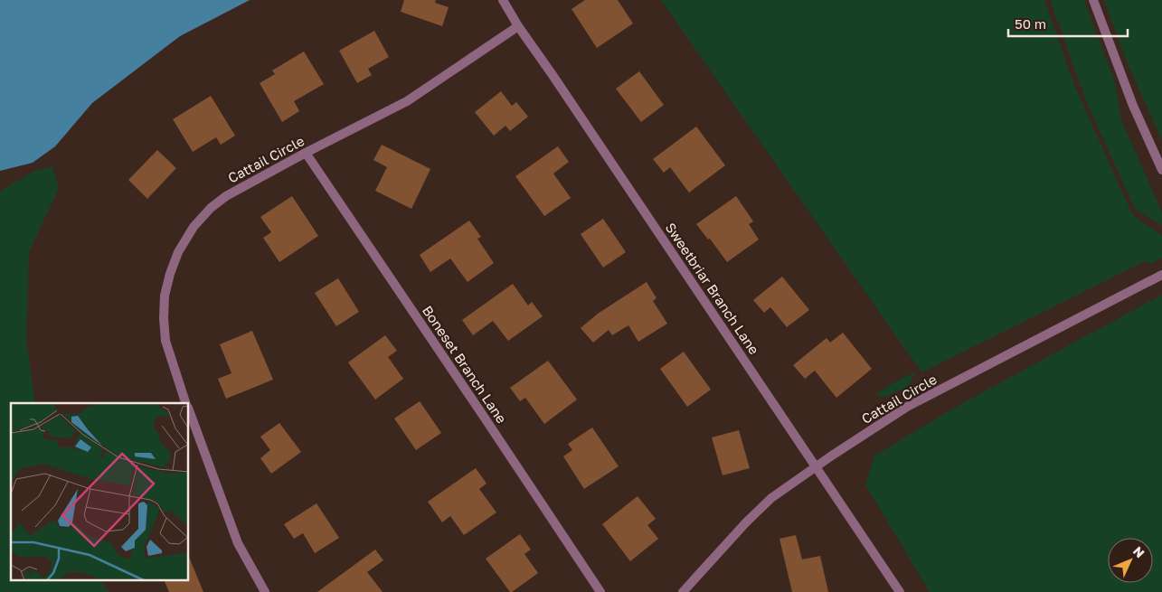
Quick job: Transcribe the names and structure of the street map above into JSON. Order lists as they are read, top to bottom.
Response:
{
  "streets": {
    "street": ["Cattail Circle", "Sweetbriar Branch Lane", "Boneset Branch Lane"]
  },
  "crossings": [
    ["Cattail Circle", "Sweetbriar Branch Lane"],
    ["Cattail Circle", "Boneset Branch Lane"]
  ],
  "scale_bar": "50 m",
  "north": "top right"
}
